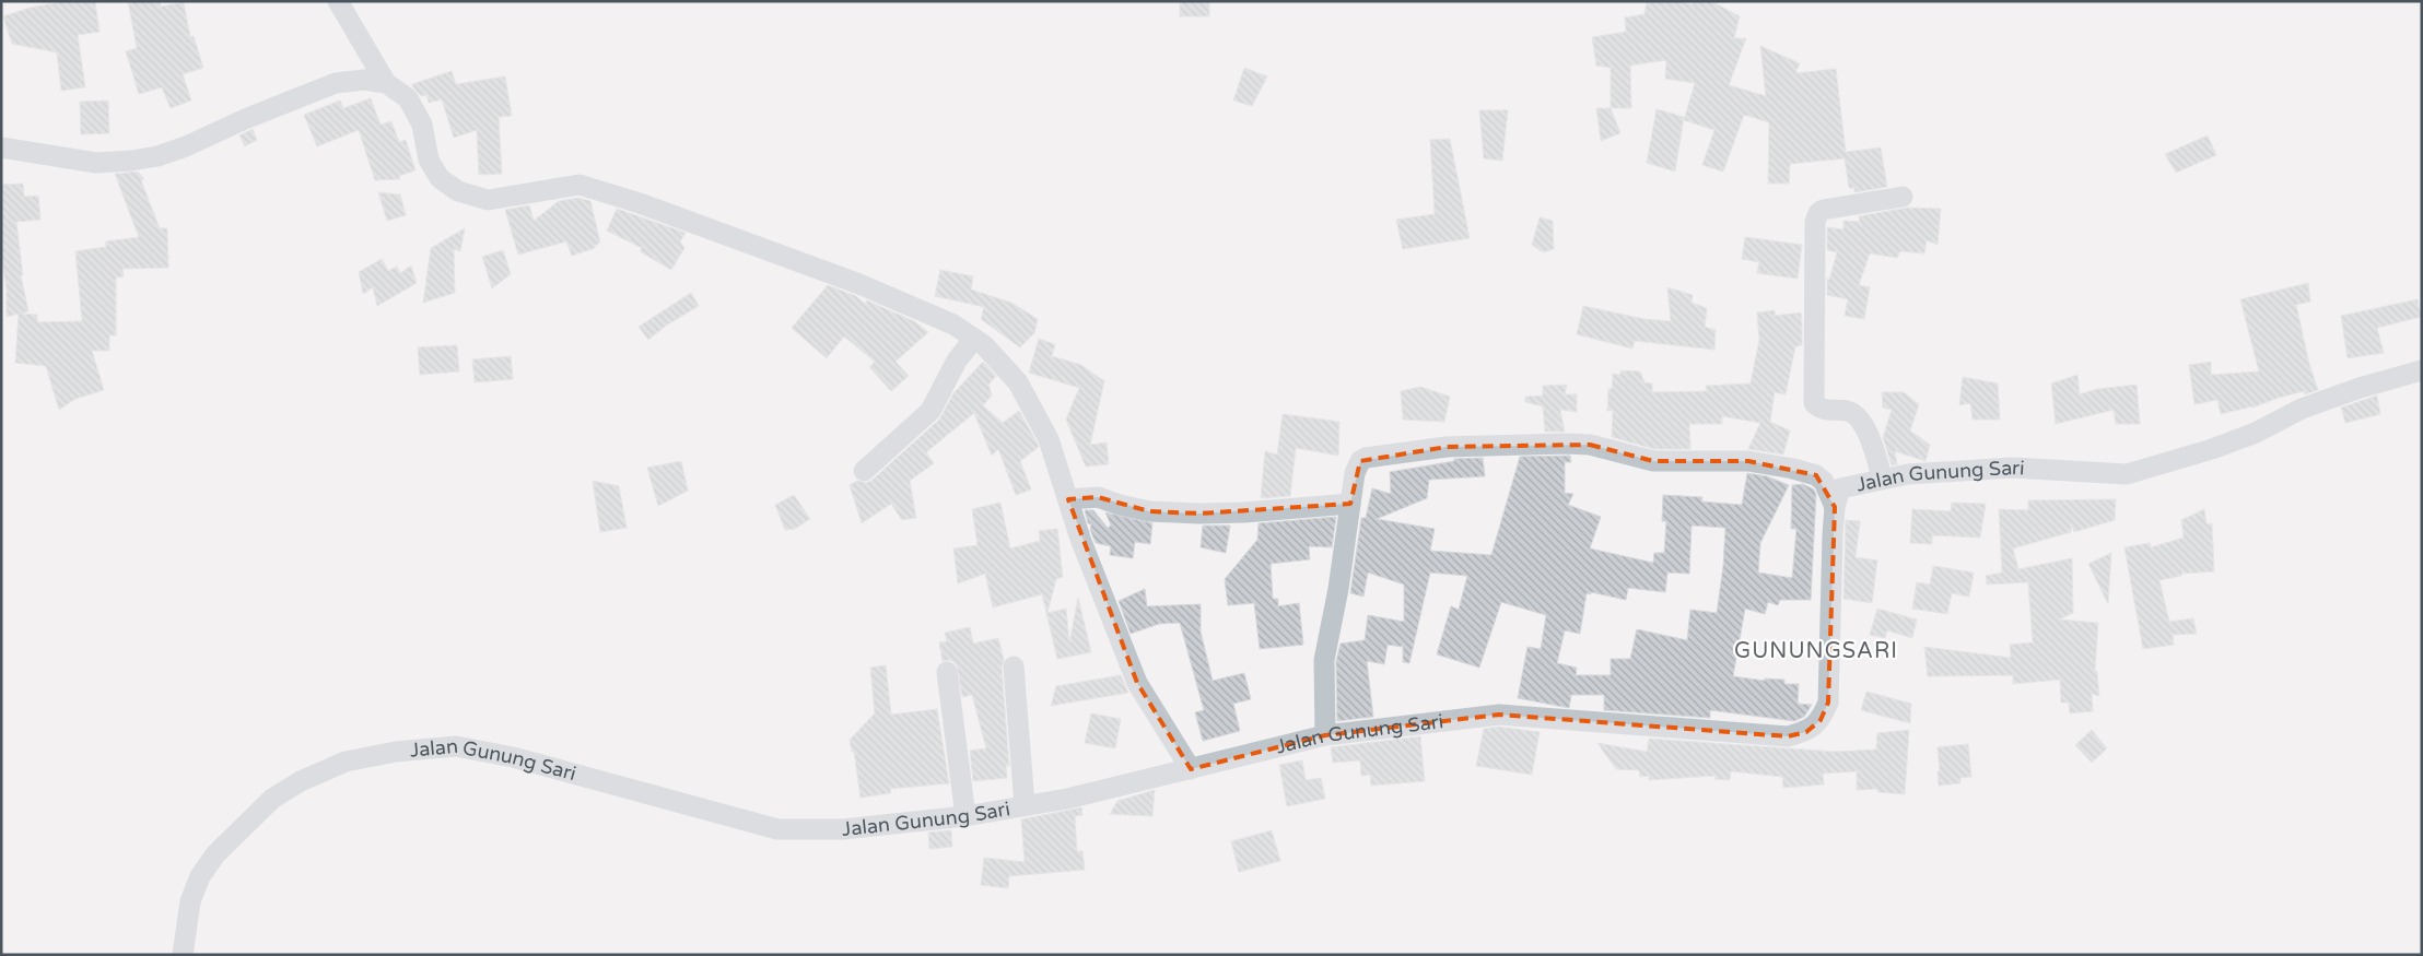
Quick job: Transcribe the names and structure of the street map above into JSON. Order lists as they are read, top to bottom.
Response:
{
  "streets": {
    "street": ["Jalan Gunung Sari"]
  },
  "districts": ["GUNUNGSARI"]
}
